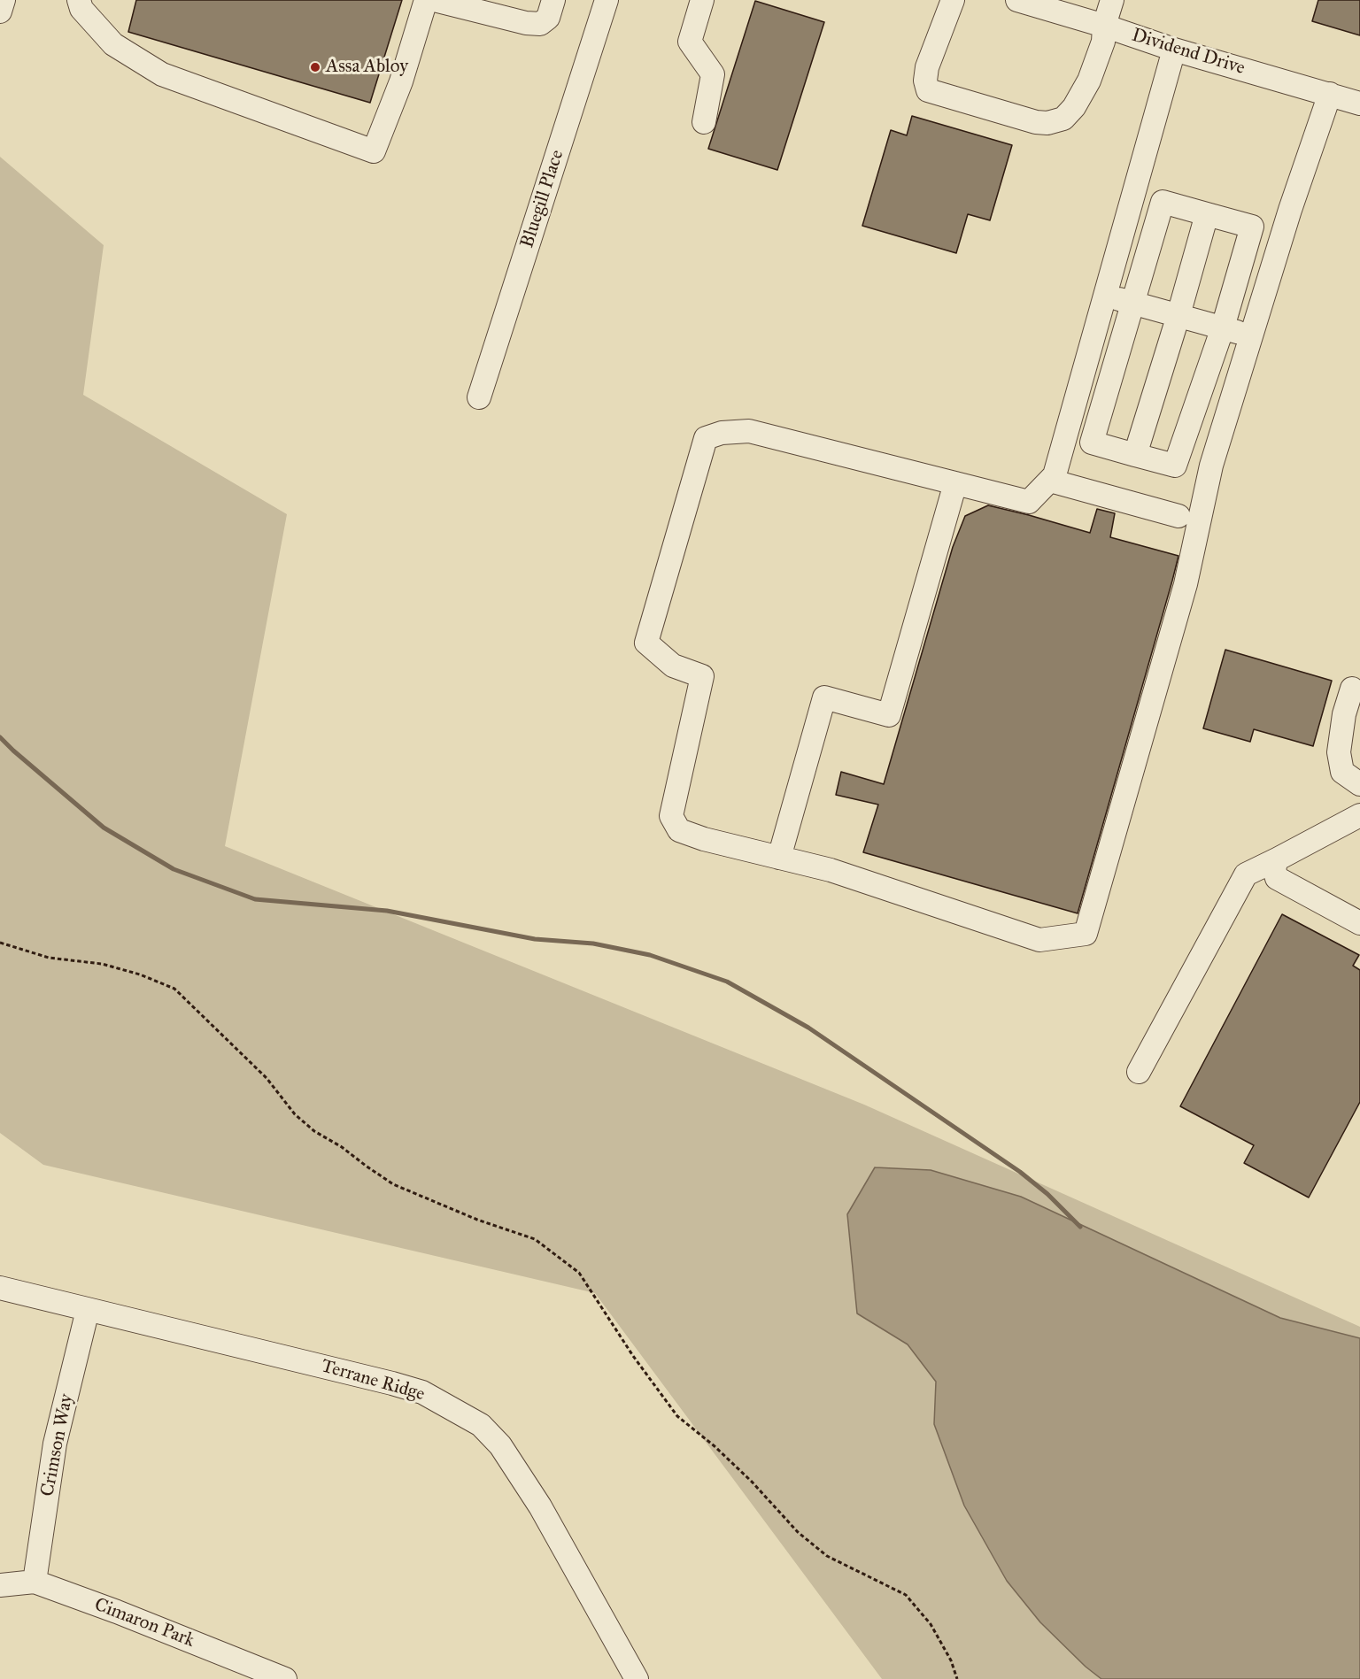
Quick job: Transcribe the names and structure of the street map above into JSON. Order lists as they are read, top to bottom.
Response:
{
  "streets": {
    "street": [
      "Dividend Drive",
      "Bluegill Place",
      "Terrane Ridge",
      "Crimson Way",
      "Cimaron Park"
    ]
  },
  "crossings": [
    ["Terrane Ridge", "Crimson Way"],
    ["Crimson Way", "Cimaron Park"]
  ],
  "places": ["Assa Abloy"]
}
